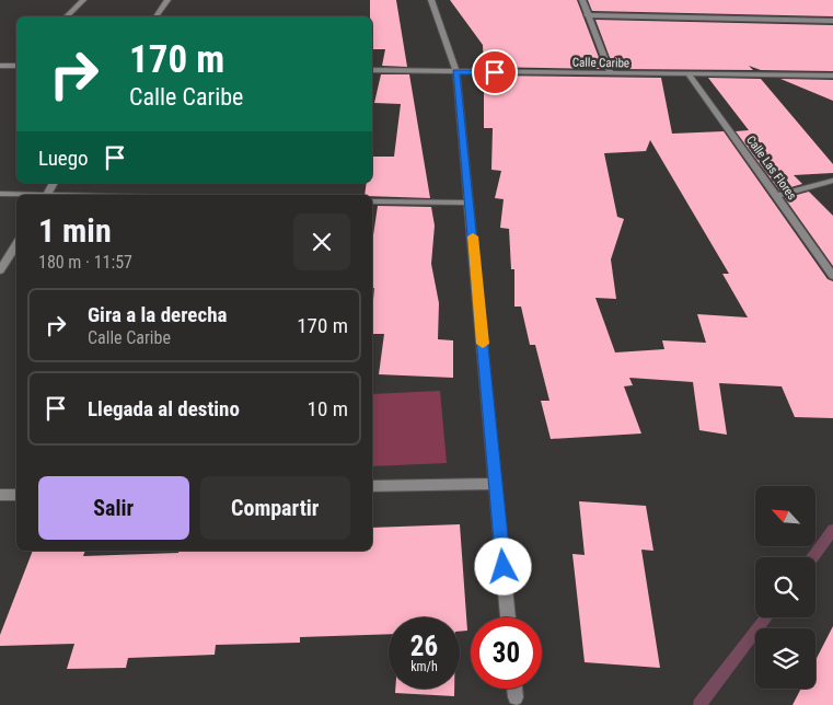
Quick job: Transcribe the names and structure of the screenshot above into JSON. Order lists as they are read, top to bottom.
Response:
{
  "streets": {
    "street": ["Calle Caribe", "Calle Las Flores"]
  },
  "crossings": [
    ["Calle Caribe", "Calle Las Flores"]
  ],
  "north": "top left",
  "page": {
    "turn": ["170 m", "Calle Caribe"],
    "then": "Luego",
    "heading": ["1 min", "180 m · 11:57"],
    "list": [
      {
        "name": "Gira a la derecha",
        "note": "Calle Caribe",
        "value": "170 m"
      },
      {
        "name": "Llegada al destino",
        "value": "10 m"
      }
    ],
    "buttons": ["Salir", "Compartir"],
    "speed": "26 km/h",
    "limit": "30"
  }
}
